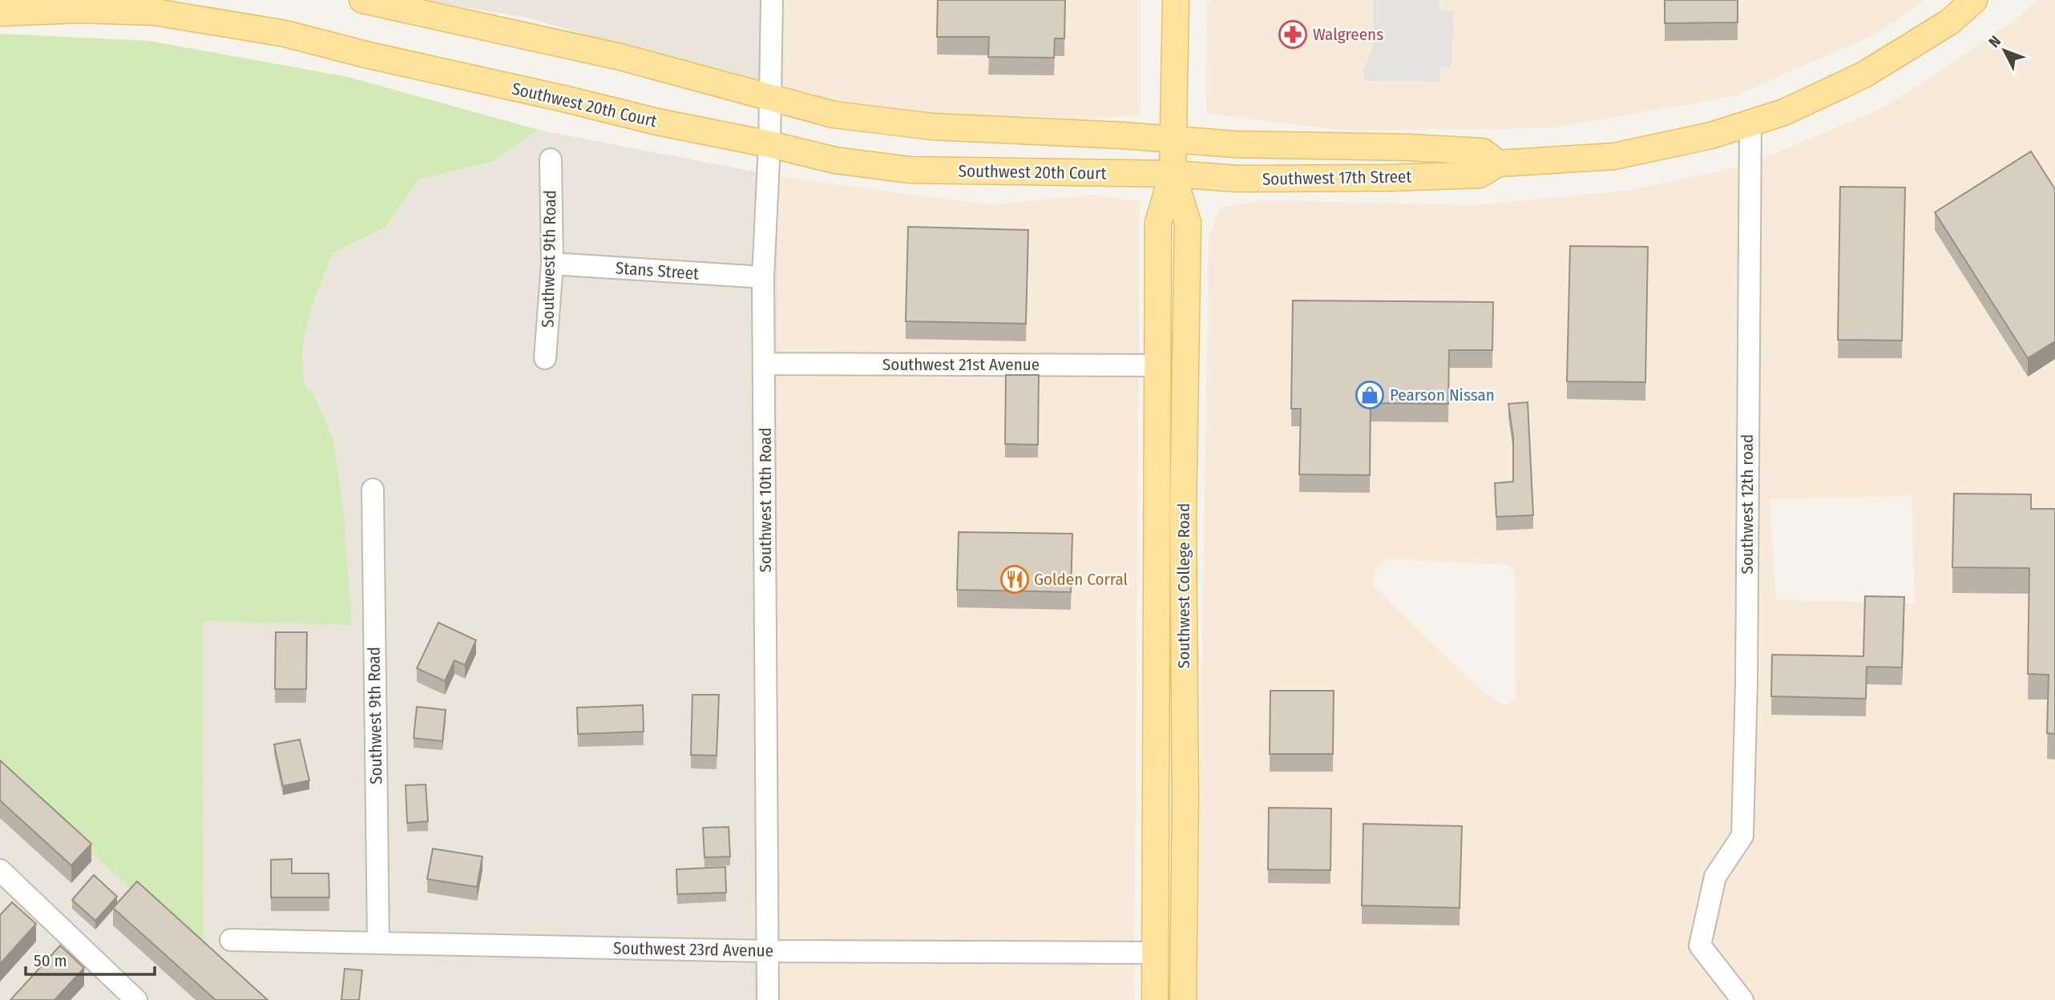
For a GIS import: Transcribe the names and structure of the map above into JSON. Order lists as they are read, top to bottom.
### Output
{
  "streets": {
    "main road": ["Southwest 20th Court", "Southwest 17th Street", "Southwest College Road"],
    "street": [
      "Southwest 9th Road",
      "Stans Street",
      "Southwest 21st Avenue",
      "Southwest 10th Road",
      "Southwest 12th road",
      "Southwest 23rd Avenue"
    ]
  },
  "crossings": [
    ["Southwest 20th Court", "Southwest 17th Street"],
    ["Southwest 20th Court", "Southwest 10th Road"],
    ["Southwest 20th Court", "Southwest College Road"],
    ["Southwest 17th Street", "Southwest 12th road"],
    ["Southwest 17th Street", "Southwest College Road"],
    ["Southwest 9th Road", "Stans Street"],
    ["Southwest 9th Road", "Southwest 23rd Avenue"],
    ["Stans Street", "Southwest 10th Road"],
    ["Southwest 21st Avenue", "Southwest 10th Road"],
    ["Southwest 21st Avenue", "Southwest College Road"],
    ["Southwest 10th Road", "Southwest 23rd Avenue"],
    ["Southwest College Road", "Southwest 23rd Avenue"]
  ],
  "places": {
    "pharmacy": ["Walgreens"],
    "shop": ["Pearson Nissan"],
    "restaurant": ["Golden Corral"]
  },
  "scale_bar": "50 m",
  "north": "top left"
}
